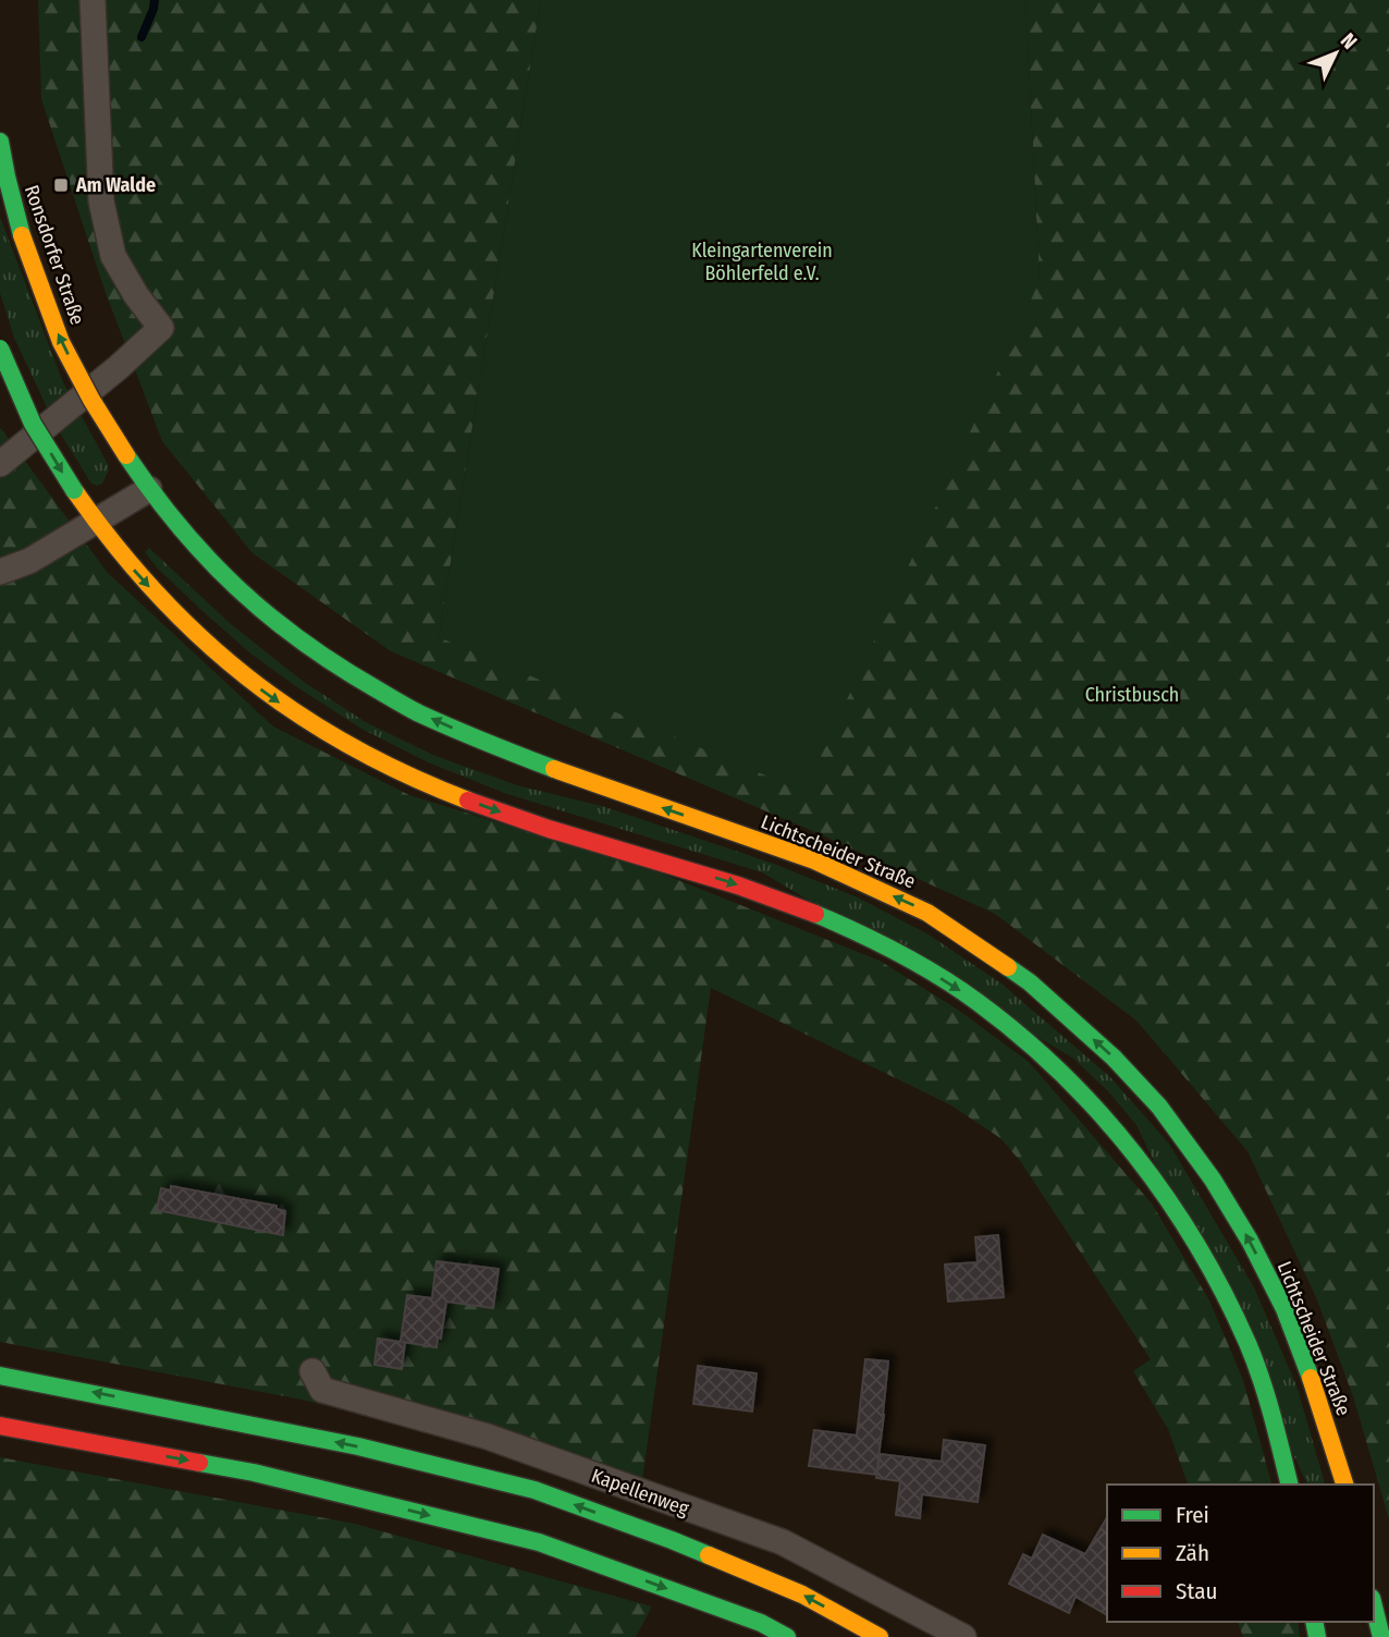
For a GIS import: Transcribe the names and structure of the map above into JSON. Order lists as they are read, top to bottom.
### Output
{
  "streets": {
    "main road": ["Ronsdorfer Straße", "Lichtscheider Straße"],
    "street": ["Kapellenweg"]
  },
  "crossings": [
    ["Ronsdorfer Straße", "Lichtscheider Straße"]
  ],
  "parks": ["Kleingartenverein Böhlerfeld e.V.", "Christbusch"],
  "places": {
    "transit": ["Am Walde"]
  },
  "legend": ["Frei", "Zäh", "Stau"],
  "north": "top right"
}
